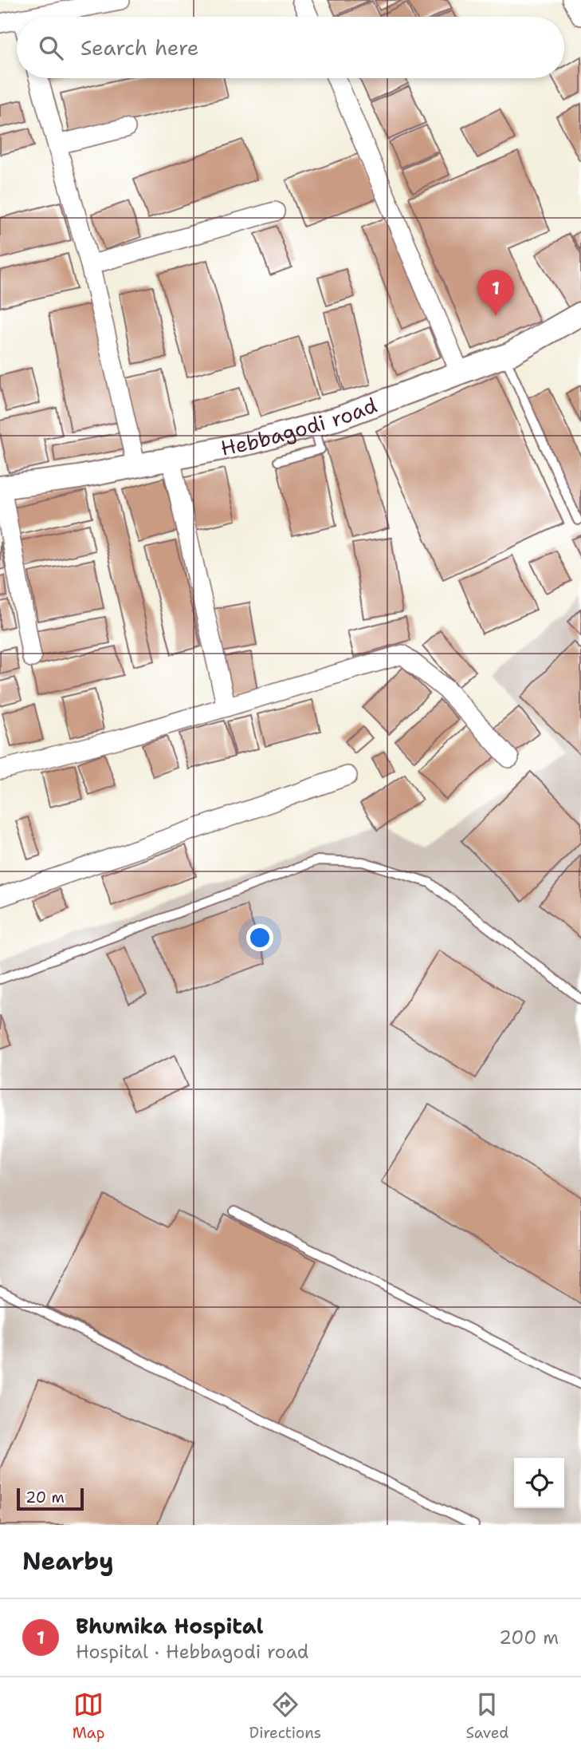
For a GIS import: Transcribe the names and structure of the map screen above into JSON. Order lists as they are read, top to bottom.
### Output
{
  "streets": {
    "street": ["Hebbagodi road"]
  },
  "scale_bar": "20 m",
  "page": {
    "search": "Search here",
    "pins": "1",
    "scale": "20 m",
    "heading": "Nearby",
    "list": [
      {
        "mark": "1",
        "name": "Bhumika Hospital",
        "note": "Hospital · Hebbagodi road",
        "value": "200 m"
      }
    ],
    "nav": ["Map", "Directions", "Saved"]
  }
}
